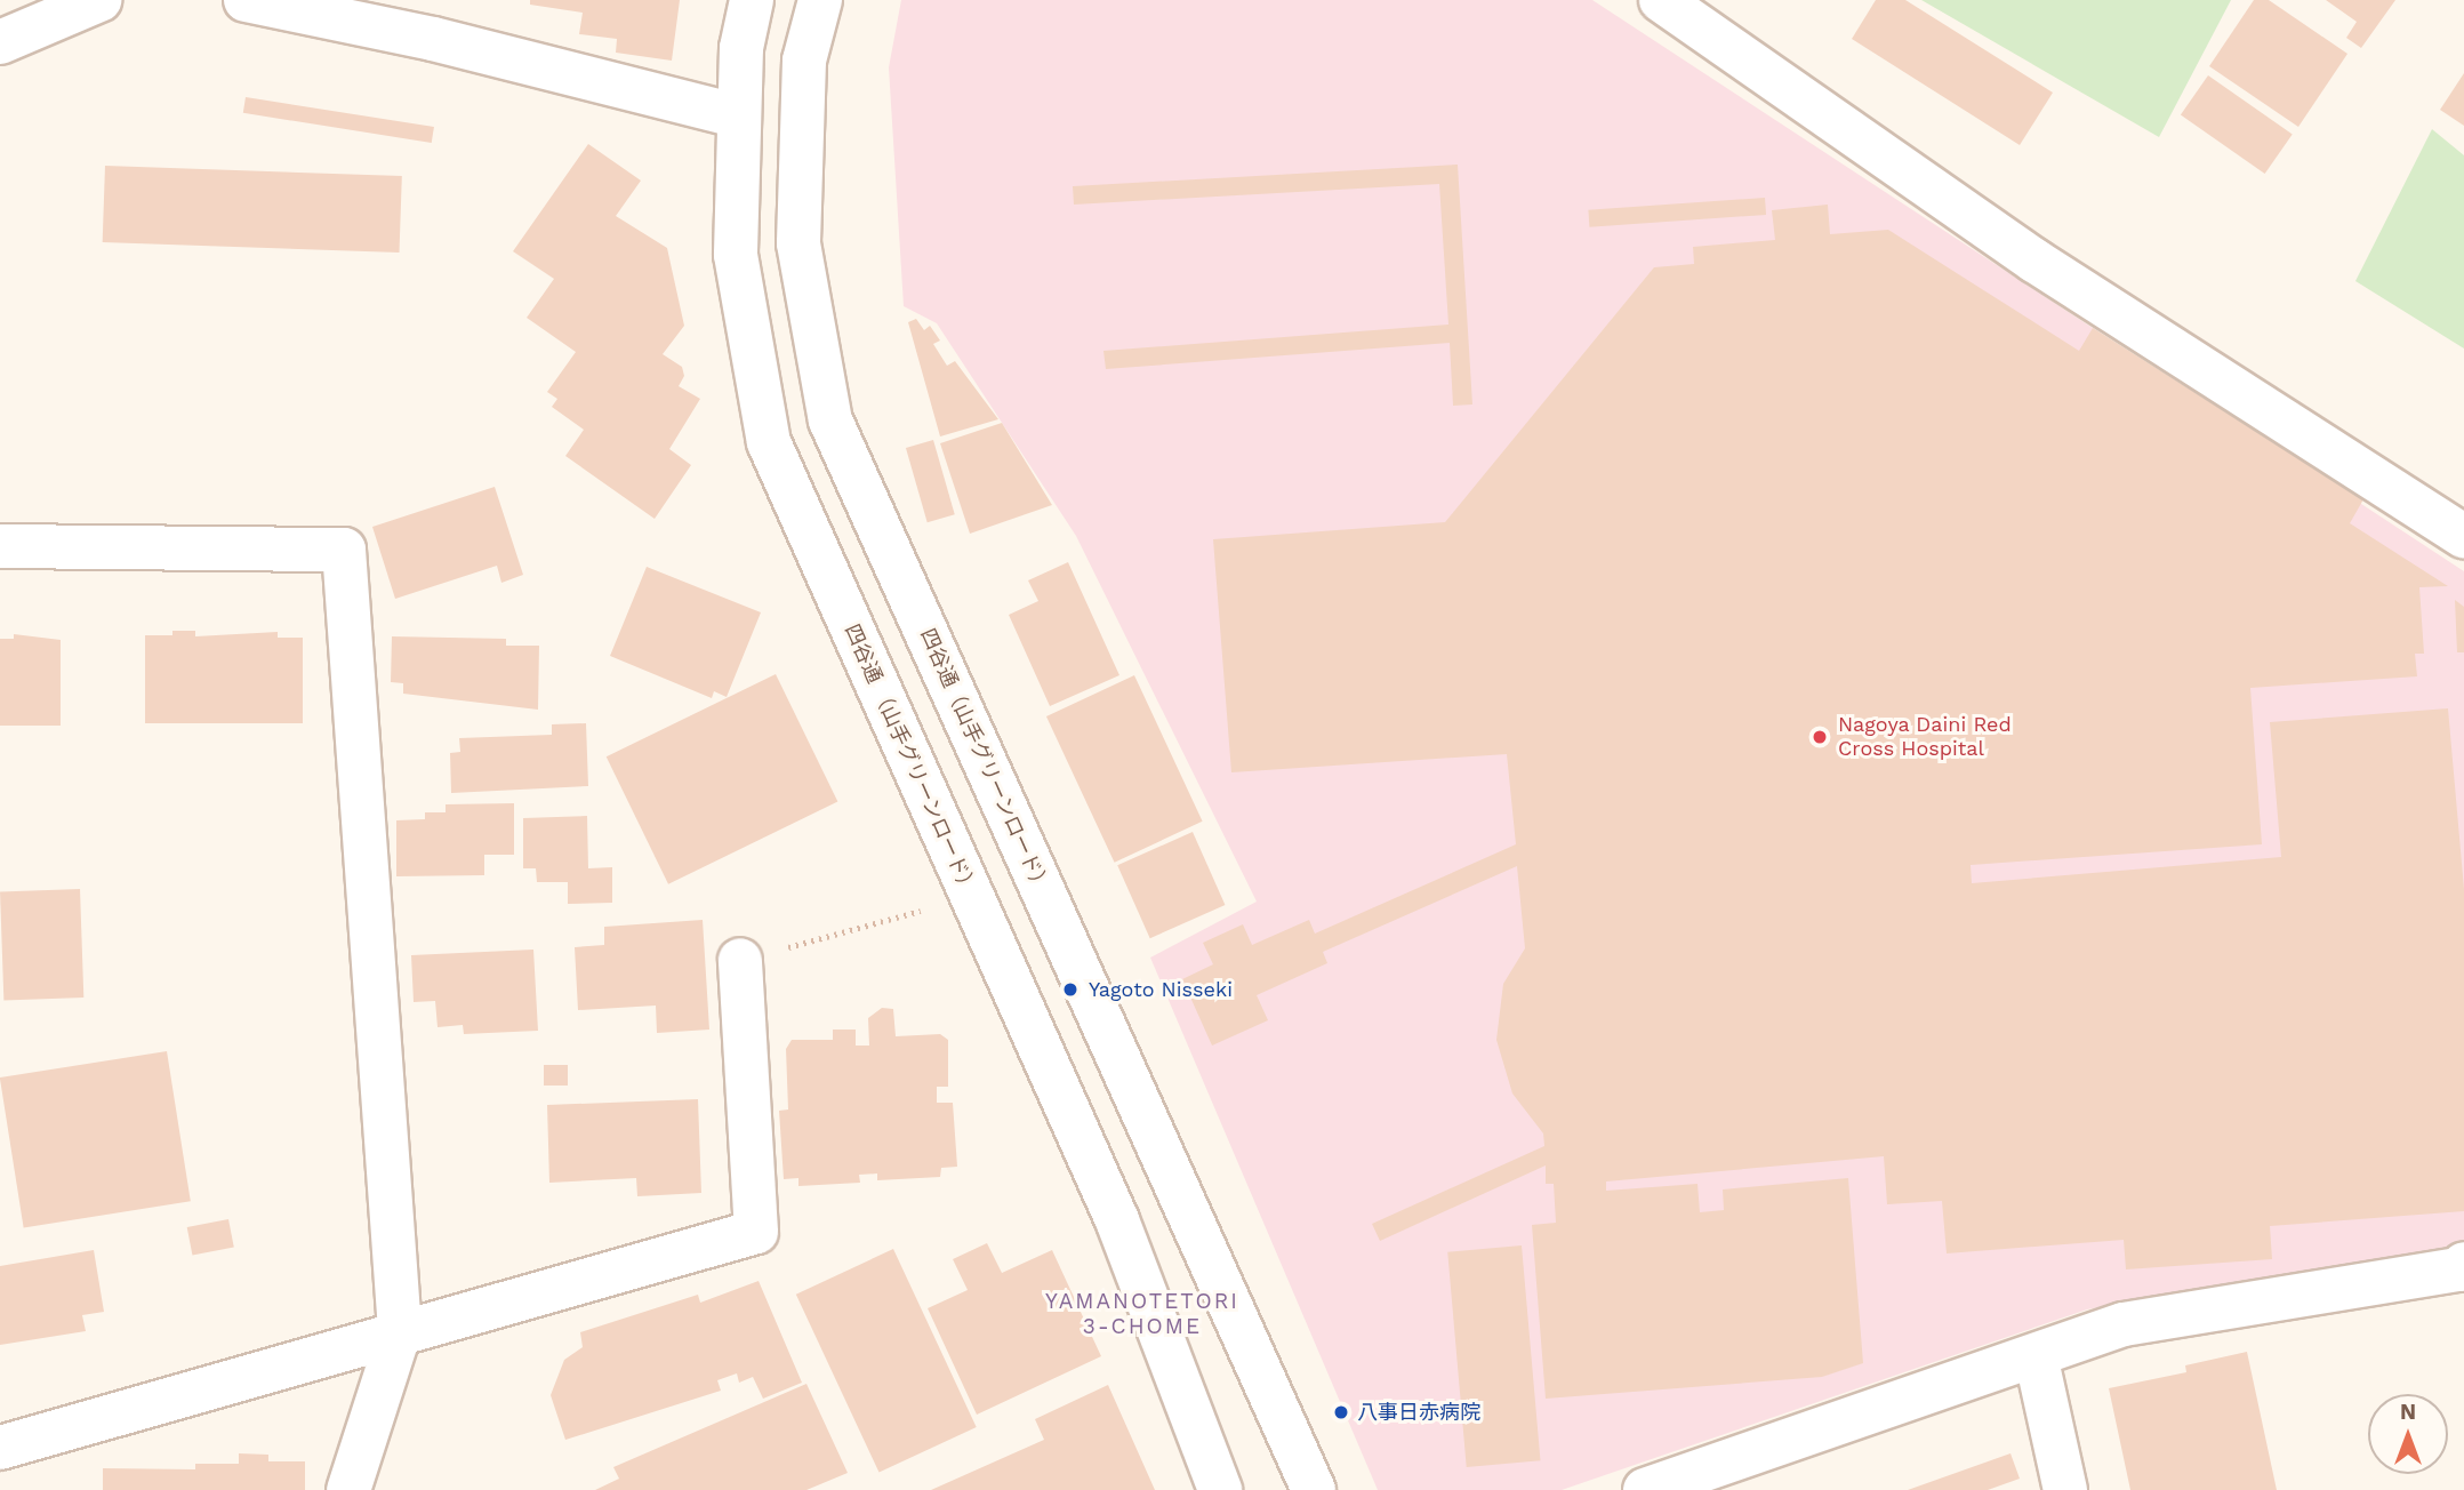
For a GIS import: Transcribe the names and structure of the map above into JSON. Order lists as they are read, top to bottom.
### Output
{
  "streets": {
    "street": ["四谷通 （山手グリーンロード）", "四谷通（山手グリーンロード）"]
  },
  "districts": ["YAMANOTETORI 3-CHOME"],
  "places": ["Nagoya Daini Red Cross Hospital", "Yagoto Nisseki", "八事日赤病院"],
  "north": "top"
}
